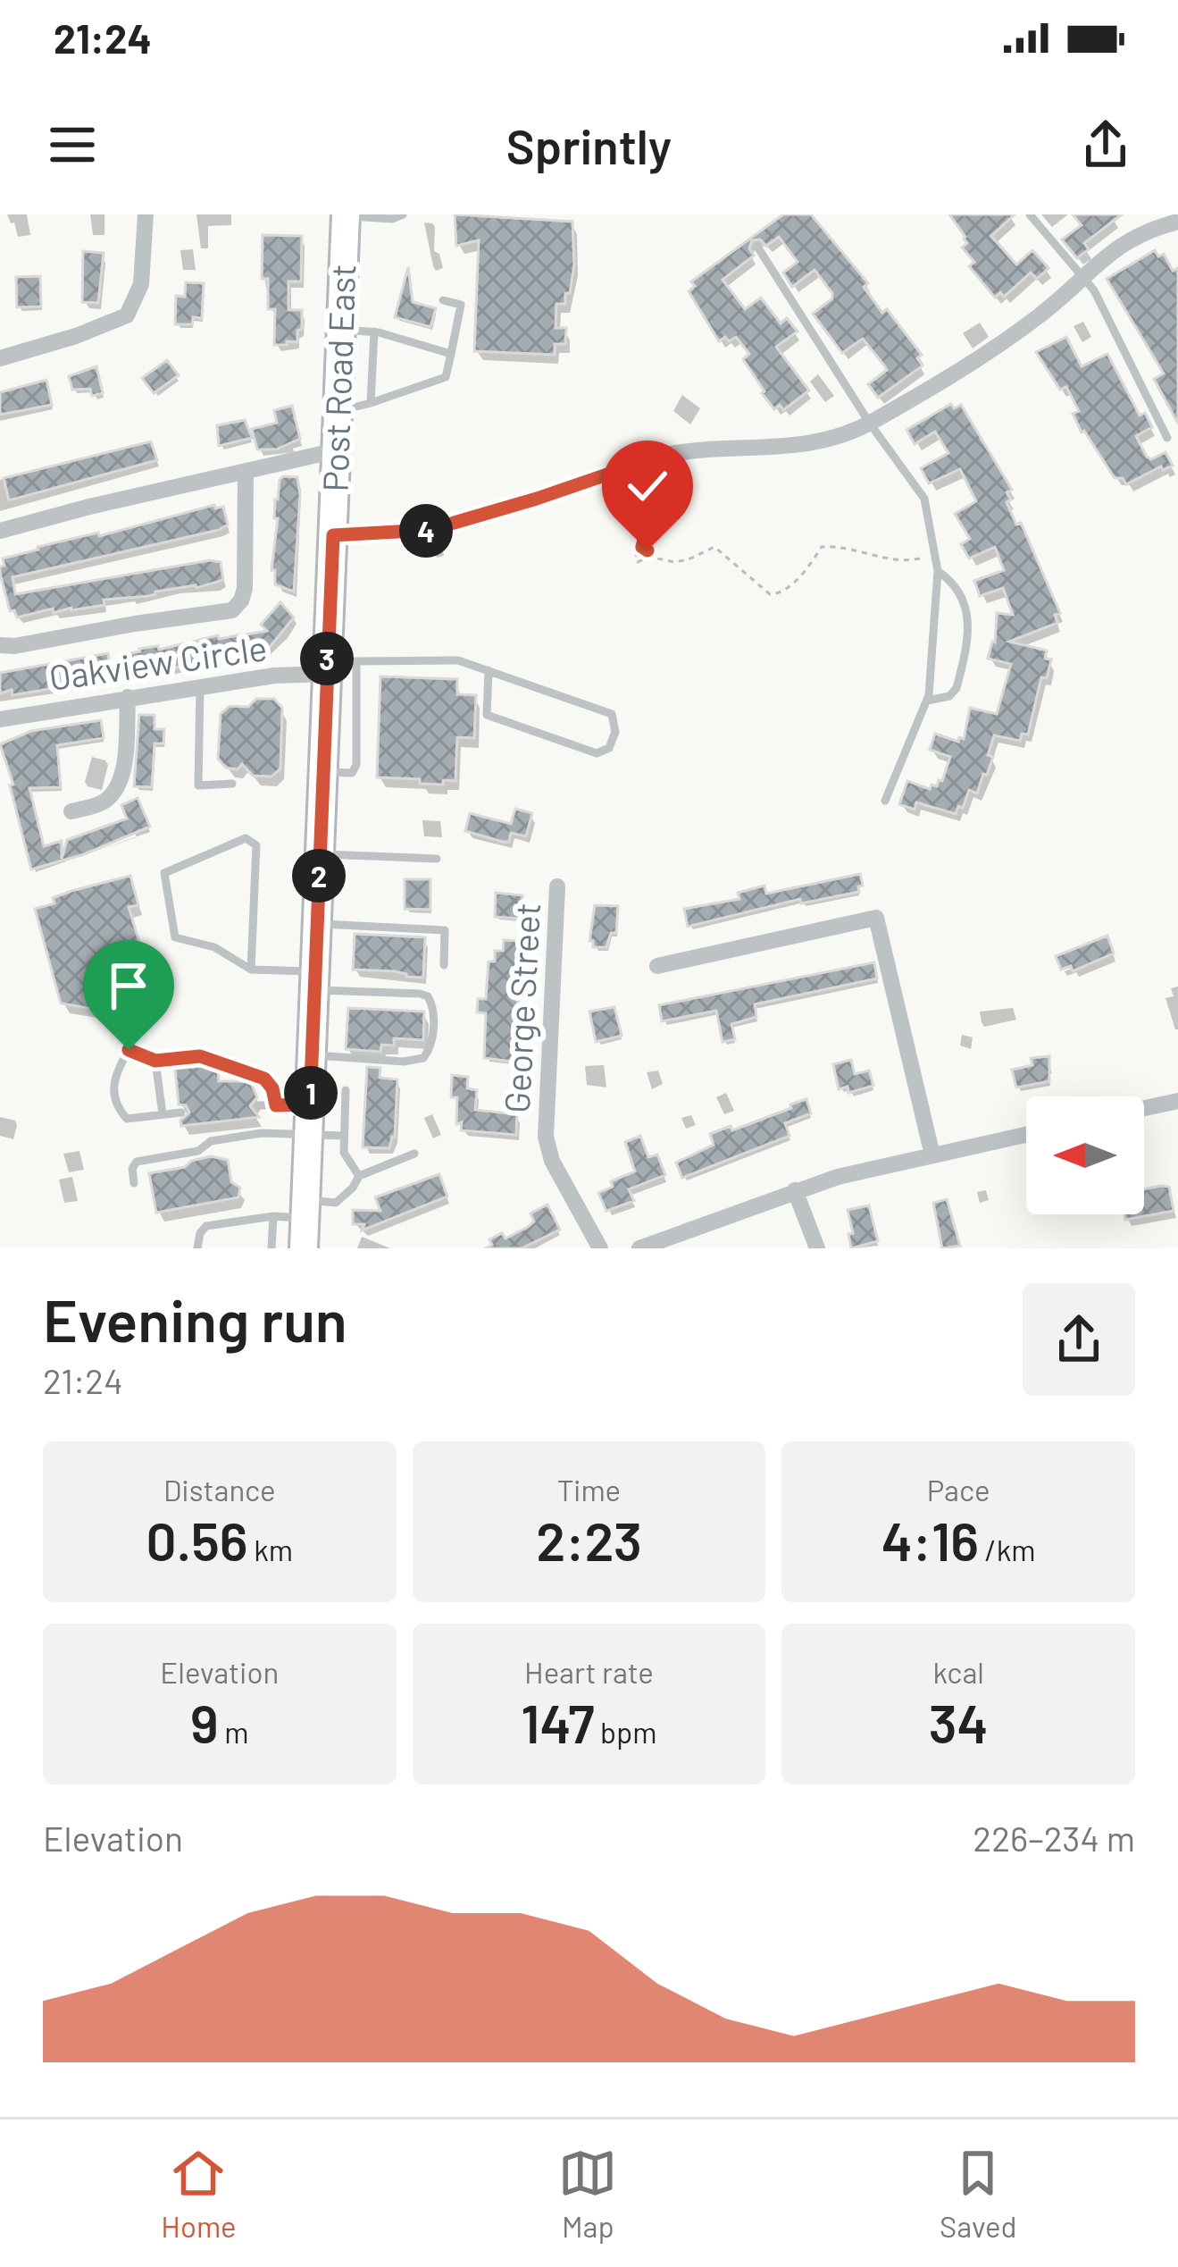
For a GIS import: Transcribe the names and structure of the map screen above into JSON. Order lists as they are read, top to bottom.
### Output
{
  "streets": {
    "main road": ["Post Road East"],
    "street": ["Oakview Circle", "George Street"]
  },
  "crossings": [
    ["Post Road East", "Oakview Circle"]
  ],
  "north": "left",
  "page": {
    "status": "21:24",
    "header": "Sprintly",
    "pins": [
      "4",
      "3",
      "2",
      "1"
    ],
    "heading": ["Evening run", "21:24"],
    "stats": [
      ["Distance", "0.56 km"],
      ["Time", "2:23"],
      ["Pace", "4:16 /km"],
      ["Elevation", "9 m"],
      ["Heart rate", "147 bpm"],
      ["kcal", "34"]
    ],
    "chart": ["Elevation", "226–234 m"],
    "tabs": ["Home", "Map", "Saved"]
  }
}
